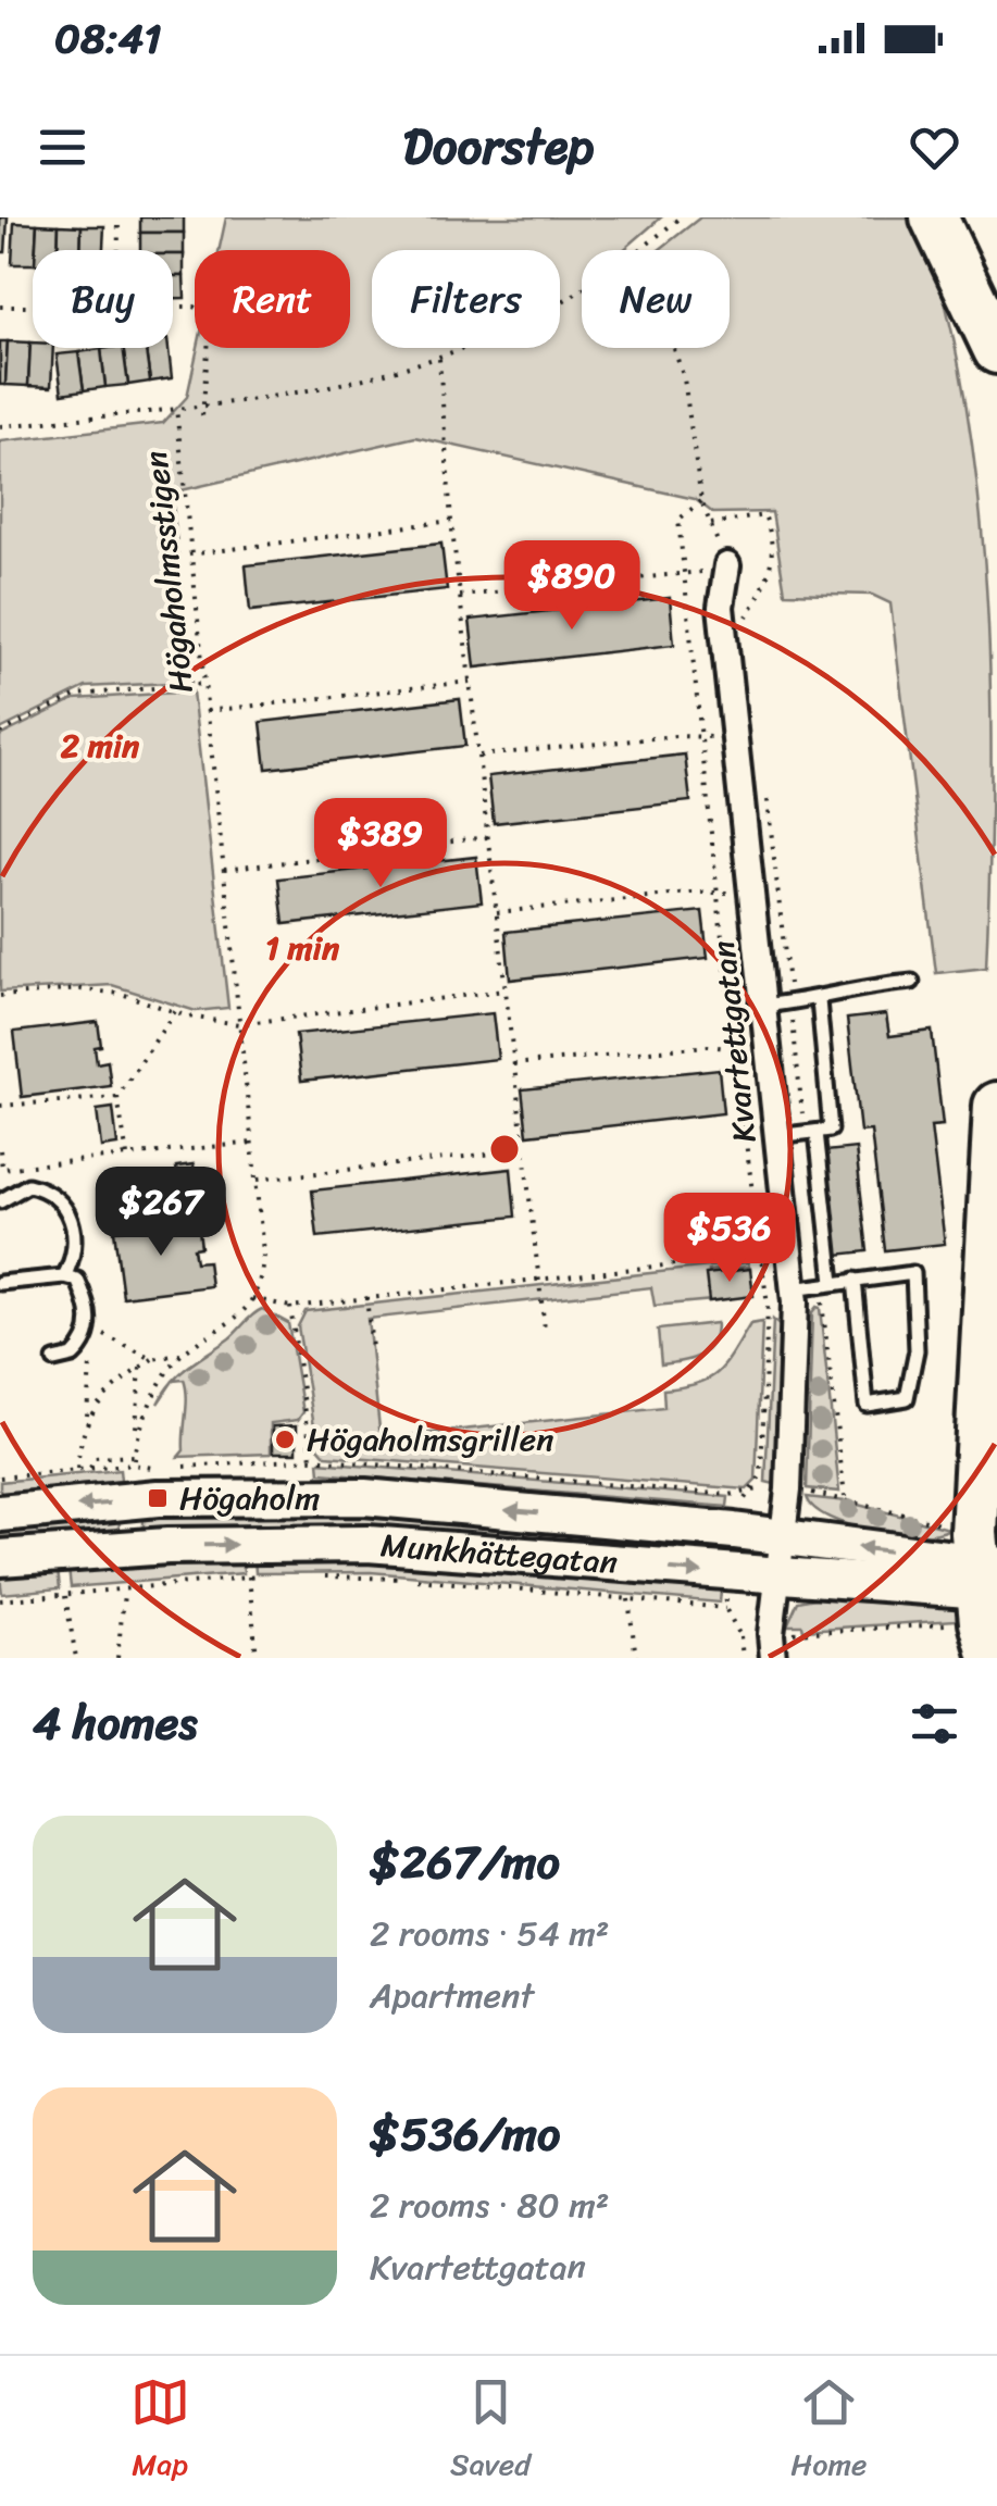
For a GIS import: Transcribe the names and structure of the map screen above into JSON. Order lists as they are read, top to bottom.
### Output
{
  "streets": {
    "street": ["Kvartettgatan", "Munkhättegatan"],
    "path": ["Högaholmsstigen"]
  },
  "crossings": [
    ["Kvartettgatan", "Munkhättegatan"]
  ],
  "places": {
    "other": ["Högaholmsgrillen"],
    "transit": ["Högaholm"]
  },
  "page": {
    "status": "08:41",
    "header": "Doorstep",
    "chip": [
      "Buy",
      "Rent",
      "Filters",
      "New"
    ],
    "price": [
      "$890",
      "$389",
      "$267",
      "$536"
    ],
    "heading": "4 homes",
    "list": [
      {
        "name": "$267/mo",
        "note": "2 rooms · 54 m² · Apartment"
      },
      {
        "name": "$536/mo",
        "note": "2 rooms · 80 m² · Kvartettgatan"
      }
    ],
    "tabs": ["Map", "Saved", "Home"]
  },
  "rings": ["2 min", "1 min"]
}
